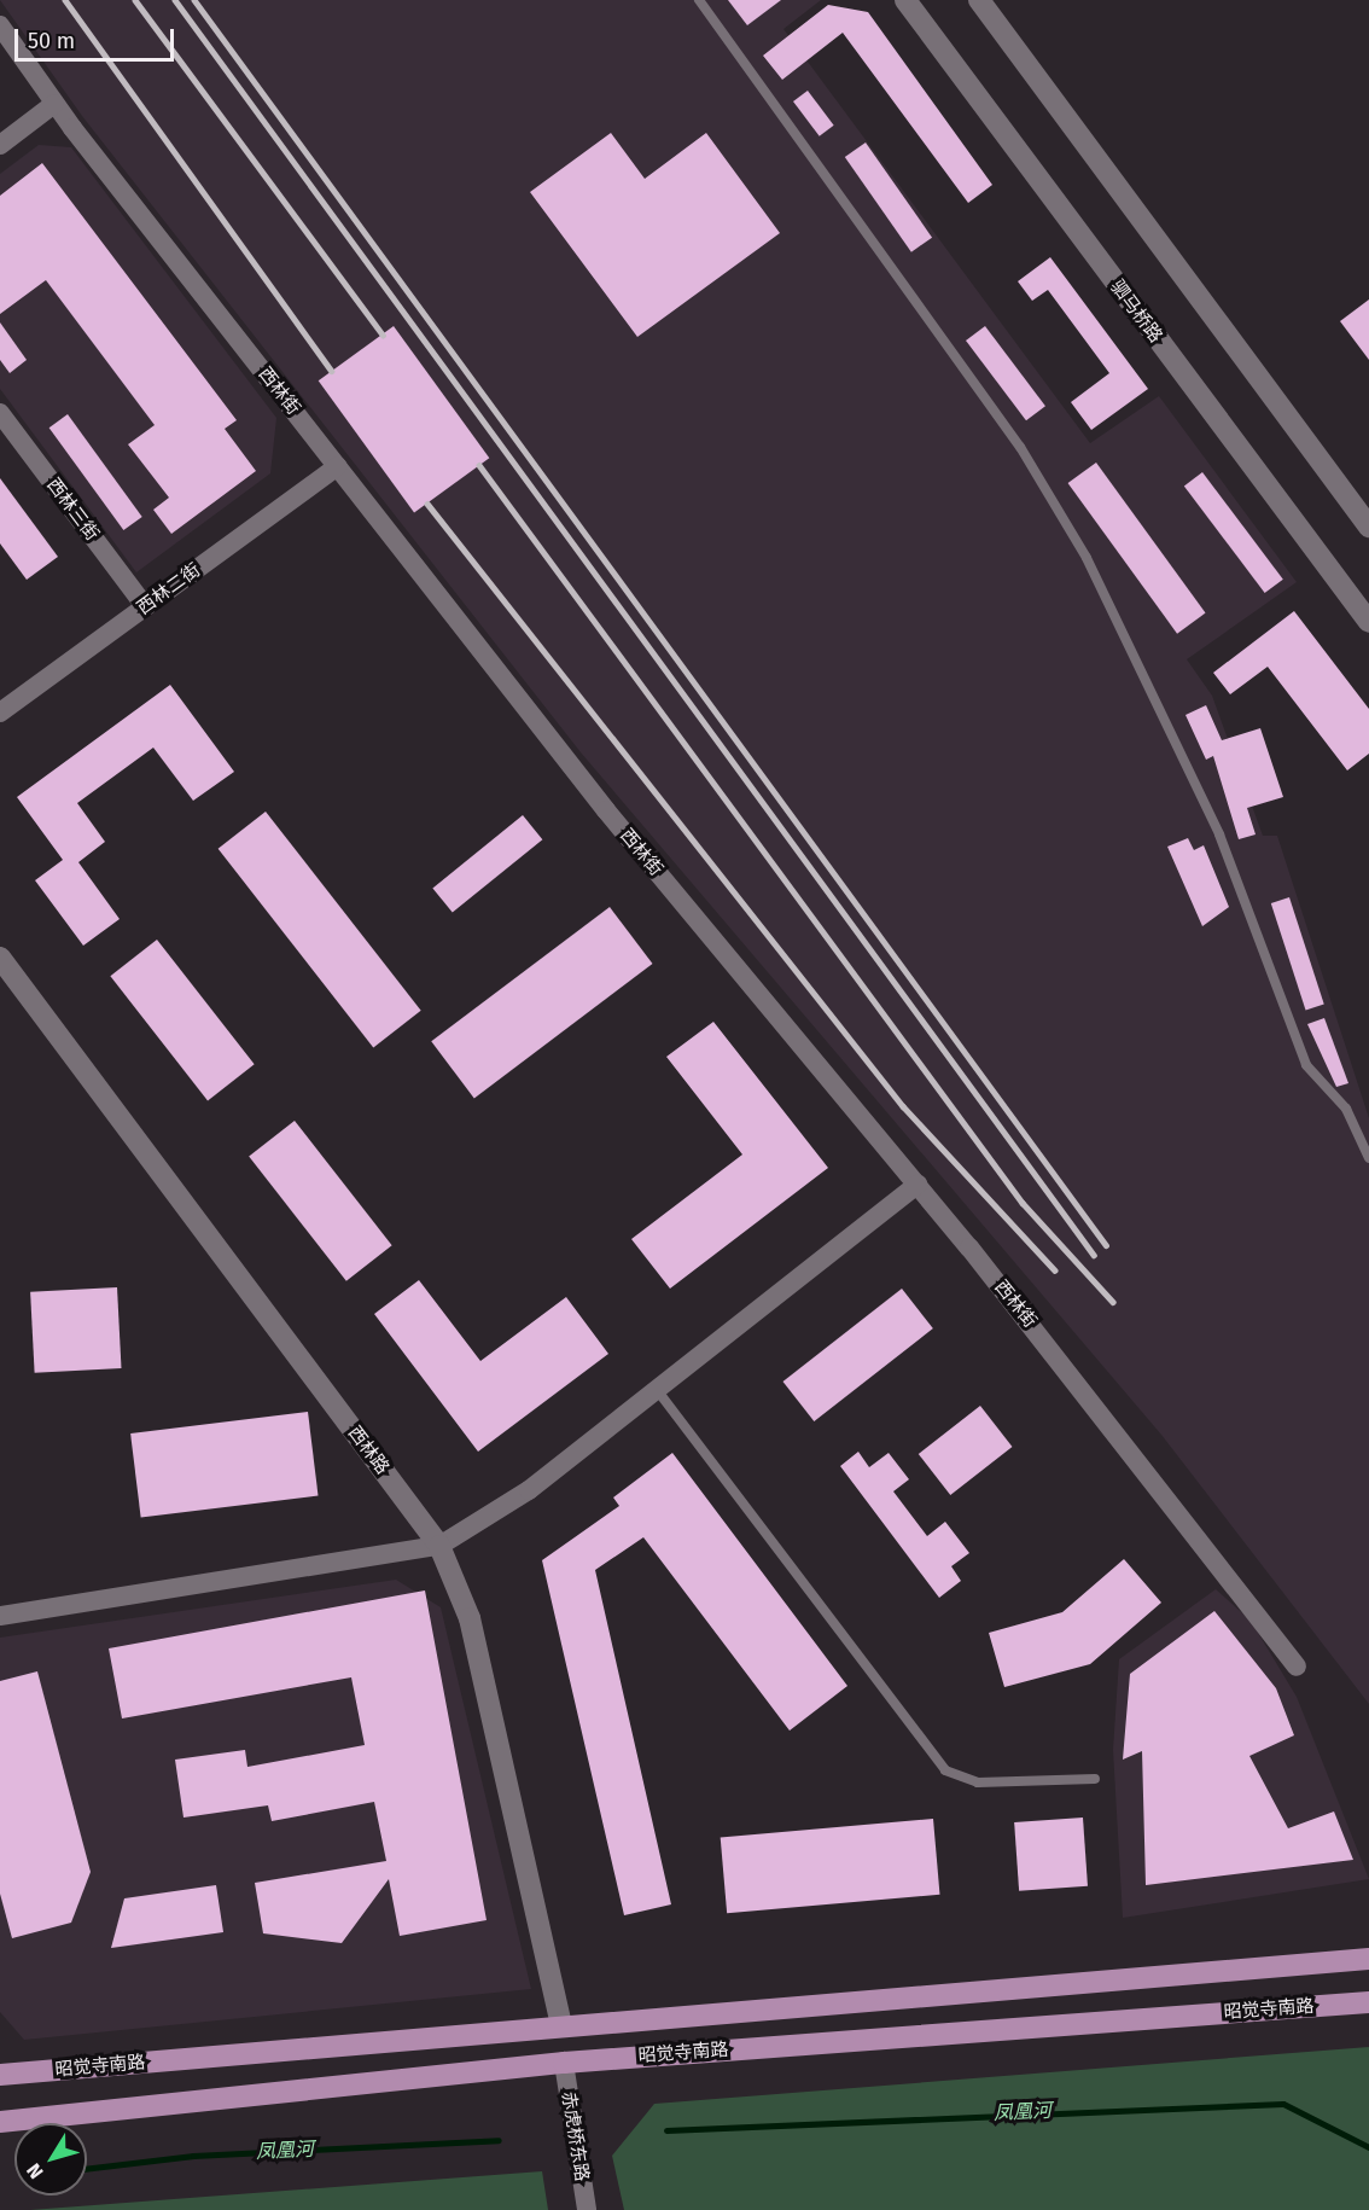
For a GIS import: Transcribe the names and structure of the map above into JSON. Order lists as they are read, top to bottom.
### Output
{
  "streets": {
    "main road": ["驷马桥路", "西林路", "昭觉寺南路"],
    "street": [
      "西林街",
      "西林三街",
      "西林二街",
      "赤虎桥东路"
    ]
  },
  "crossings": [
    ["西林街", "西林二街"],
    ["西林三街", "西林二街"],
    ["西林路", "昭觉寺南路"],
    ["昭觉寺南路", "赤虎桥东路"]
  ],
  "water": ["凤凰河"],
  "scale_bar": "50 m",
  "north": "bottom left"
}
